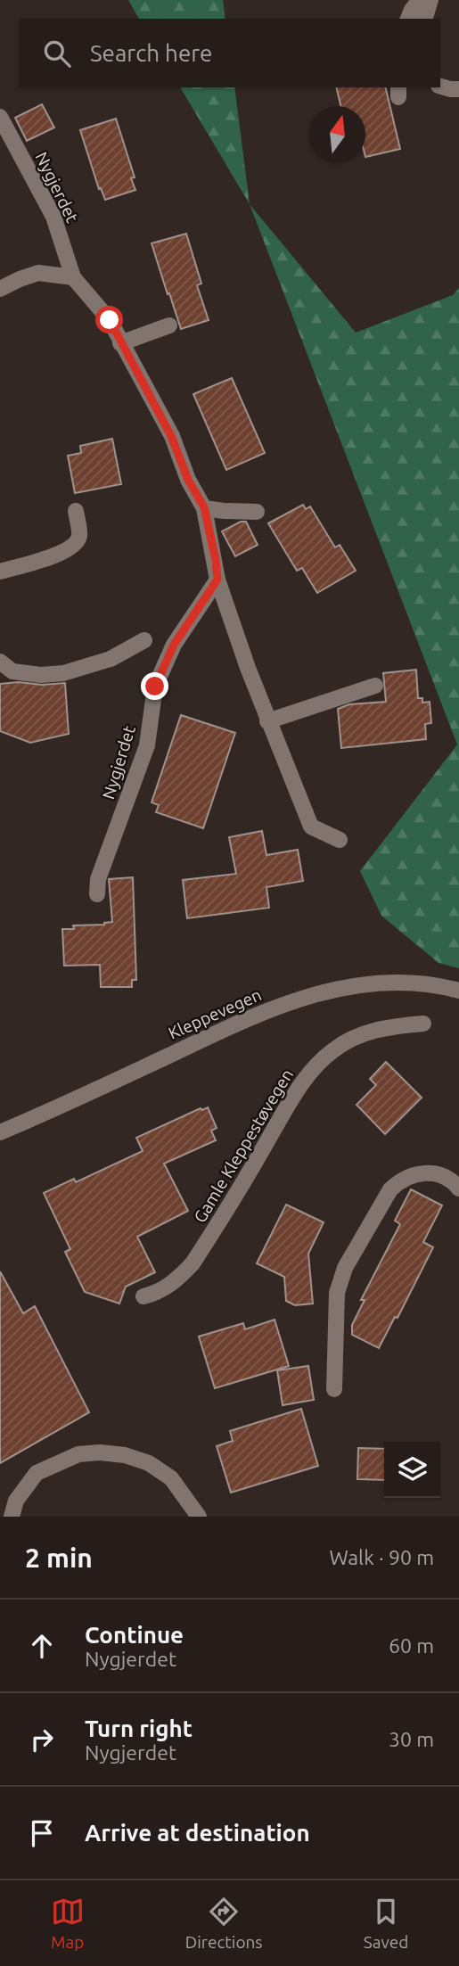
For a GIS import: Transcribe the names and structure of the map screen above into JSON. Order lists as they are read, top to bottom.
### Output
{
  "streets": {
    "street": ["Nygjerdet", "Kleppevegen", "Gamle Kleppestøvegen"]
  },
  "north": "top",
  "page": {
    "search": "Search here",
    "heading": ["2 min", "Walk · 90 m"],
    "list": [
      ["Continue", "Nygjerdet", "60 m"],
      ["Turn right", "Nygjerdet", "30 m"],
      "Arrive at destination"
    ],
    "nav": ["Map", "Directions", "Saved"]
  }
}
